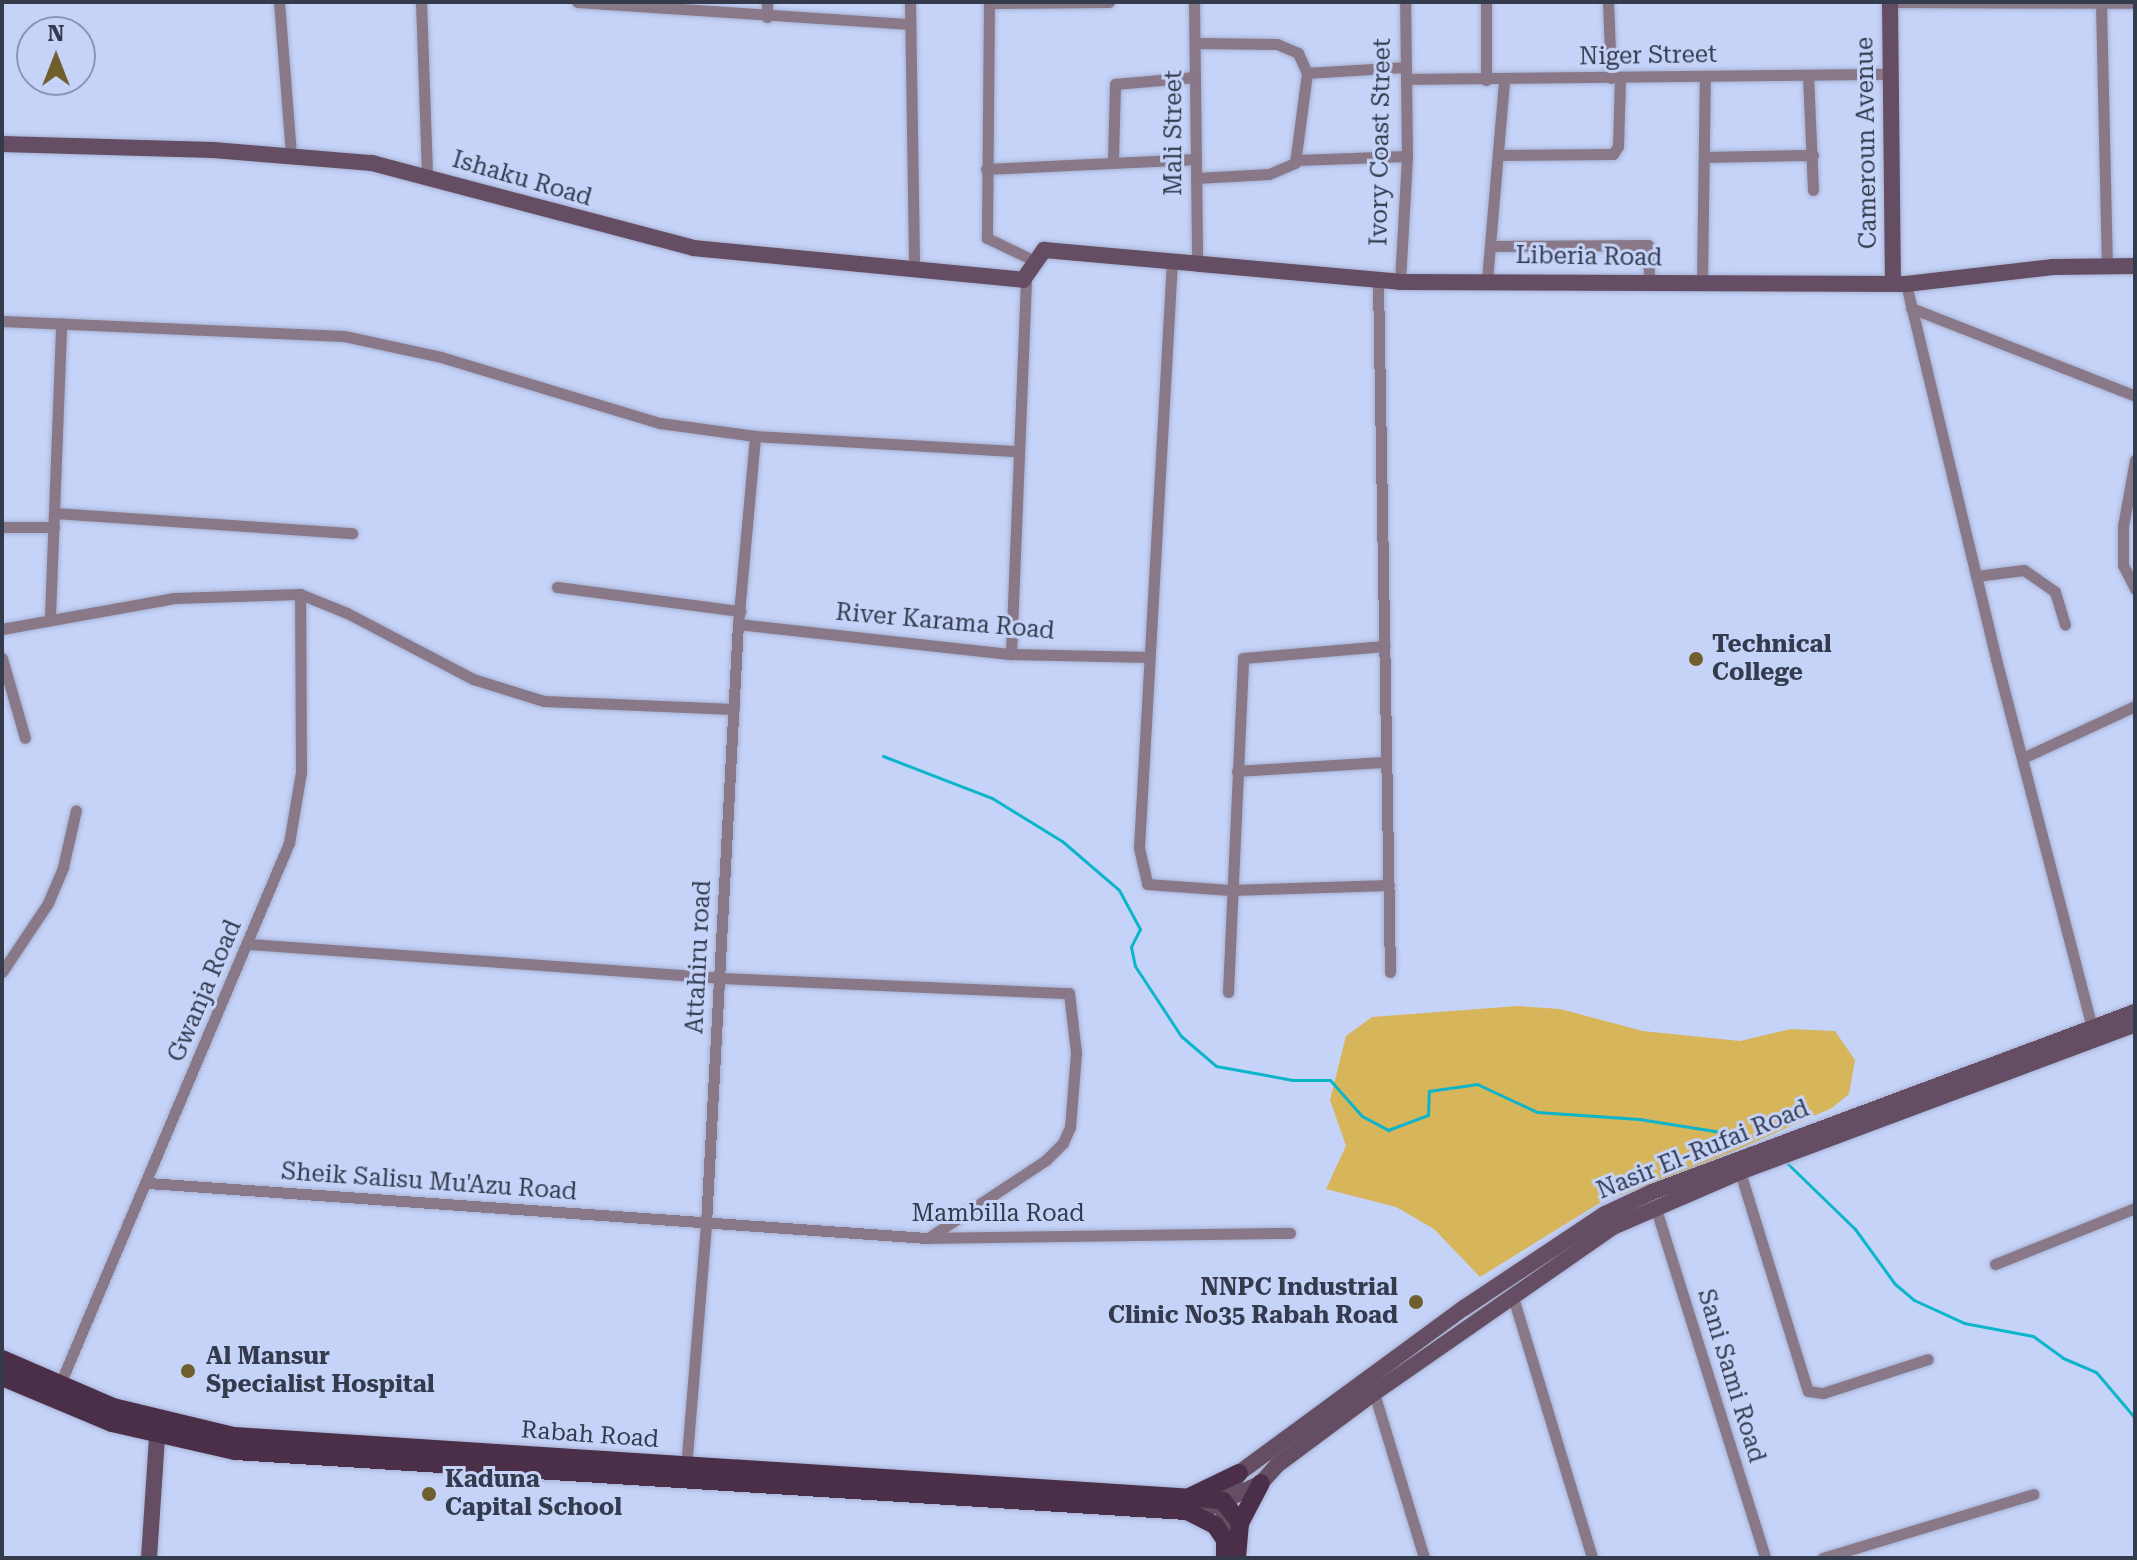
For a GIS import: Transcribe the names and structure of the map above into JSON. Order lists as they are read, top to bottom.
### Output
{
  "streets": {
    "main road": ["Rabah Road"],
    "street": [
      "Niger Street",
      "Mali Street",
      "Ivory Coast Street",
      "Cameroun Avenue",
      "Ishaku Road",
      "Liberia Road",
      "River Karama Road",
      "Attahiru road",
      "Gwanja Road",
      "Nasir El-Rufai Road",
      "Sheik Salisu Mu'Azu Road",
      "Mambilla Road",
      "Sani Sami Road"
    ]
  },
  "crossings": [
    ["Niger Street", "Ivory Coast Street"],
    ["Niger Street", "Cameroun Avenue"],
    ["Mali Street", "Liberia Road"],
    ["Ivory Coast Street", "Liberia Road"],
    ["Cameroun Avenue", "Liberia Road"],
    ["River Karama Road", "Attahiru road"],
    ["Attahiru road", "Sheik Salisu Mu'Azu Road"],
    ["Attahiru road", "Mambilla Road"],
    ["Attahiru road", "Rabah Road"],
    ["Gwanja Road", "Sheik Salisu Mu'Azu Road"],
    ["Gwanja Road", "Rabah Road"],
    ["Nasir El-Rufai Road", "Sani Sami Road"],
    ["Nasir El-Rufai Road", "Rabah Road"],
    ["Sheik Salisu Mu'Azu Road", "Mambilla Road"]
  ],
  "places": [
    "Technical College",
    "NNPC Industrial Clinic No35 Rabah Road",
    "Al Mansur Specialist Hospital",
    "Kaduna Capital School"
  ],
  "north": "top"
}
